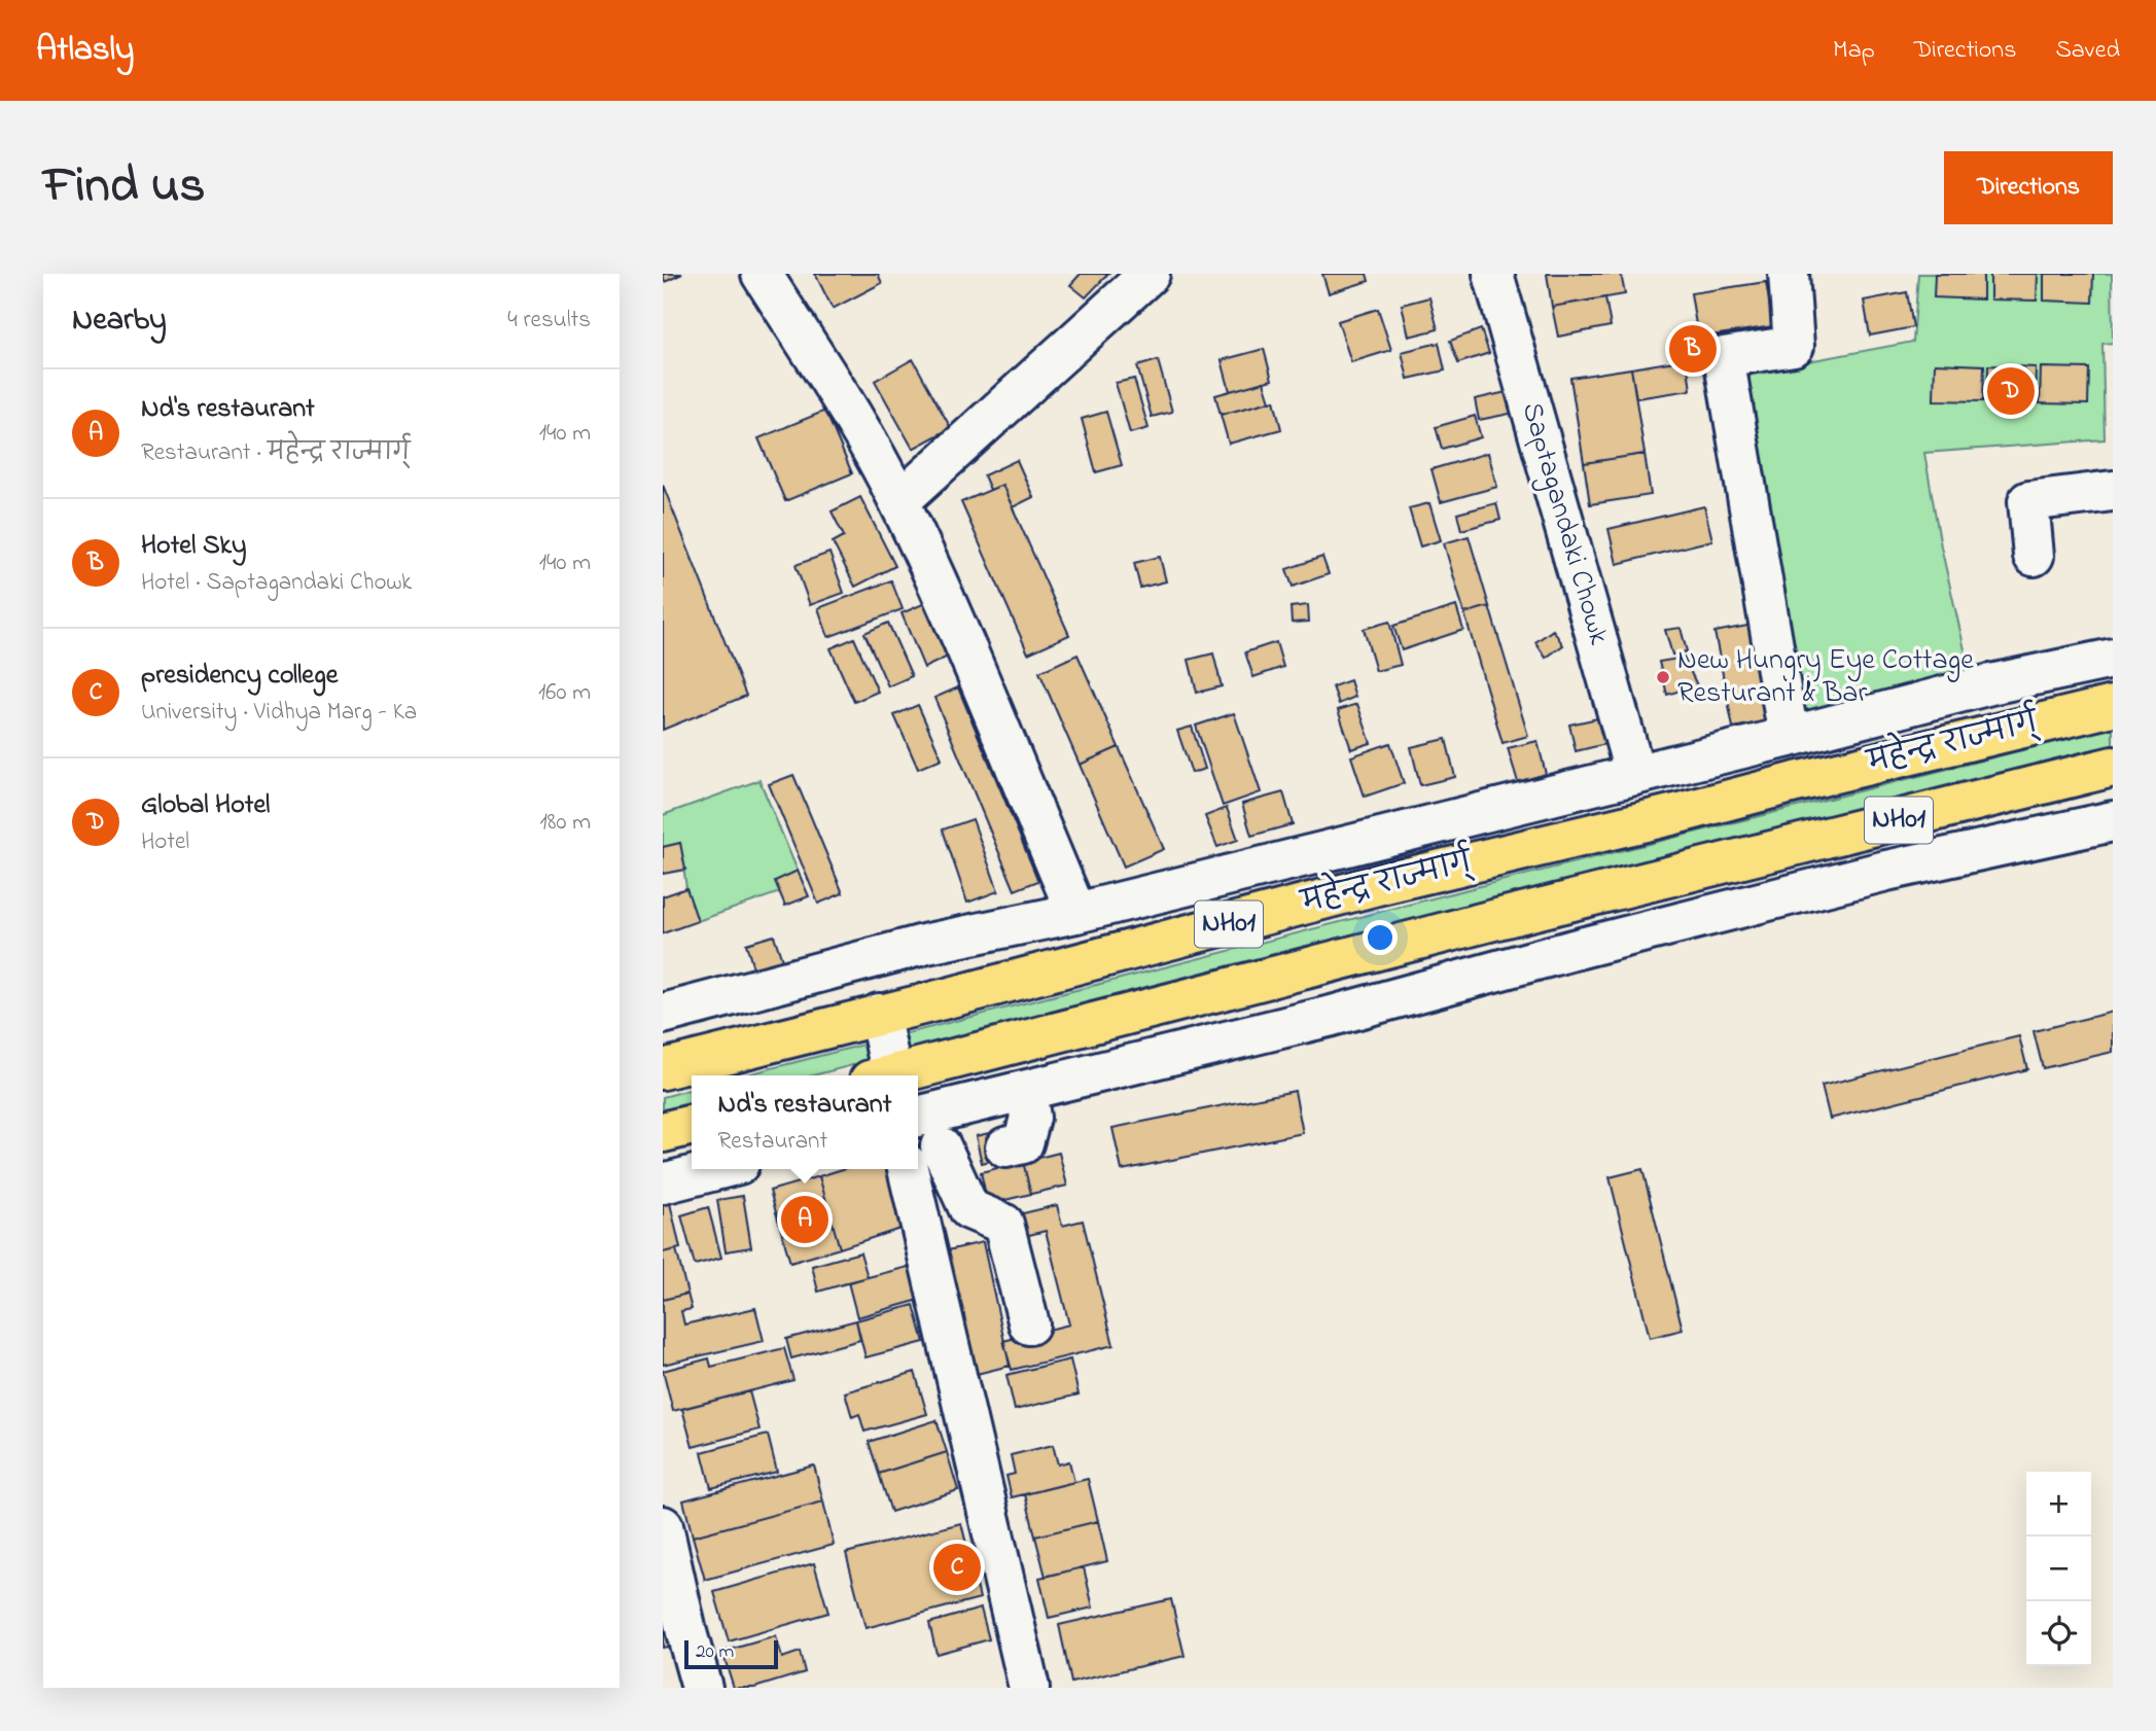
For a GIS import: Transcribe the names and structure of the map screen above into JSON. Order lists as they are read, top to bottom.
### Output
{
  "streets": {
    "highway": ["महेन्द्र राज्मार्ग्", "NH01"],
    "street": ["Saptagandaki Chowk"]
  },
  "places": ["New Hungry Eye Cottage Resturant & Bar"],
  "scale_bar": "20 m",
  "page": {
    "header": "Atlasly",
    "nav": ["Map", "Directions", "Saved"],
    "title": "Find us",
    "buttons": "Directions",
    "heading": ["Nearby", "4 results"],
    "pins": [
      "B",
      "D",
      "A",
      "C"
    ],
    "list": [
      {
        "mark": "A",
        "name": "Nd's restaurant",
        "note": "Restaurant · महेन्द्र राज्मार्ग्",
        "value": "140 m"
      },
      {
        "mark": "B",
        "name": "Hotel Sky",
        "note": "Hotel · Saptagandaki Chowk",
        "value": "140 m"
      },
      {
        "mark": "C",
        "name": "presidency college",
        "note": "University · Vidhya Marg - Ka",
        "value": "160 m"
      },
      {
        "mark": "D",
        "name": "Global Hotel",
        "note": "Hotel",
        "value": "180 m"
      }
    ],
    "popup": ["Nd's restaurant", "Restaurant"],
    "map_buttons": ["+", "−"],
    "scale": "20 m"
  }
}
